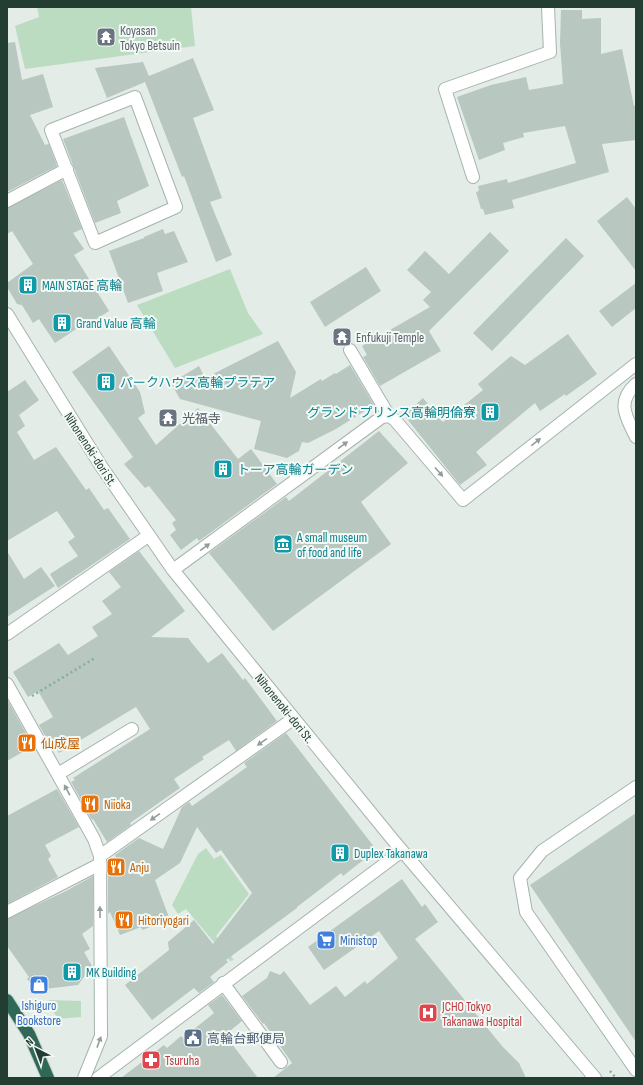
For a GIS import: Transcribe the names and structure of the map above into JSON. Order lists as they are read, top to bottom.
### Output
{
  "streets": {
    "street": ["Nihonenoki-dori St."]
  },
  "places": {
    "temple": ["Koyasan Tokyo Betsuin", "Enfukuji Temple", "光福寺"],
    "building": [
      "MAIN STAGE 高輪",
      "Grand Value 高輪",
      "パークハウス高輪プラテア",
      "グランドプリンス高輪明倫寮",
      "トーア高輪ガーデン",
      "Duplex Takanawa",
      "MK Building"
    ],
    "museum": ["A small museum of food and life"],
    "restaurant": [
      "仙成屋",
      "Niioka",
      "Anju",
      "Hitoriyogari"
    ],
    "supermarket": ["Ministop"],
    "shop": ["Ishiguro Bookstore"],
    "hospital": ["JCHO Tokyo Takanawa Hospital"],
    "public building": ["高輪台郵便局"],
    "pharmacy": ["Tsuruha"]
  },
  "north": "top left"
}
